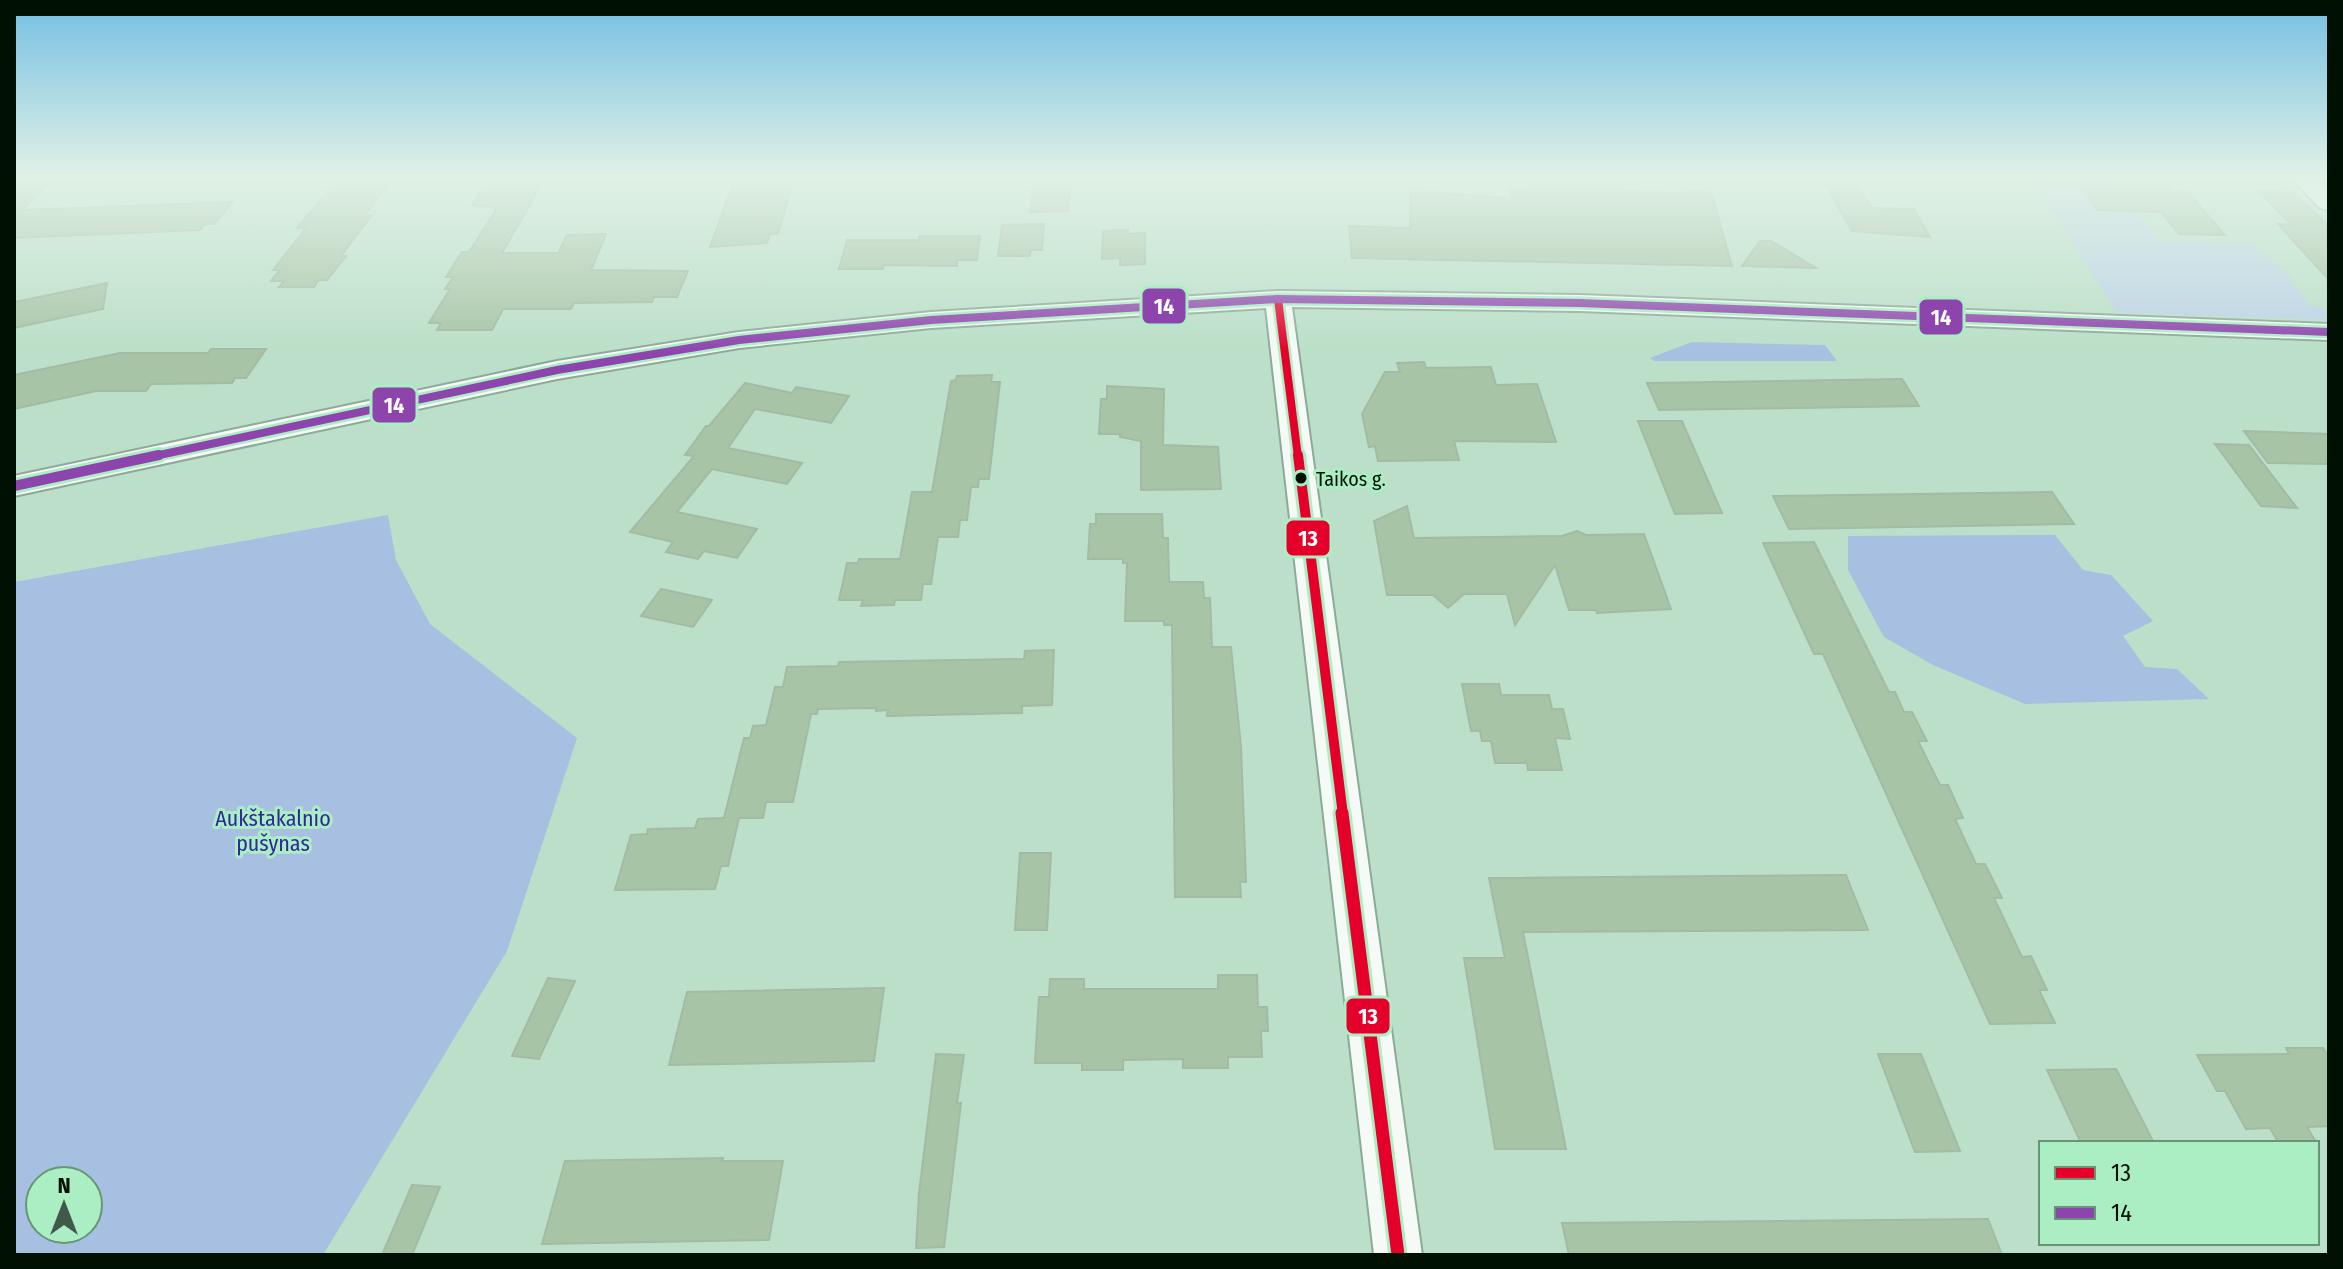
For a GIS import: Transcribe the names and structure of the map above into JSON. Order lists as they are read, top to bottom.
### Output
{
  "parks": ["Aukštakalnio pušynas"],
  "places": ["Taikos g."],
  "lines": ["transit line 13", "transit line 14"],
  "legend": ["13", "14"],
  "north": "top"
}
